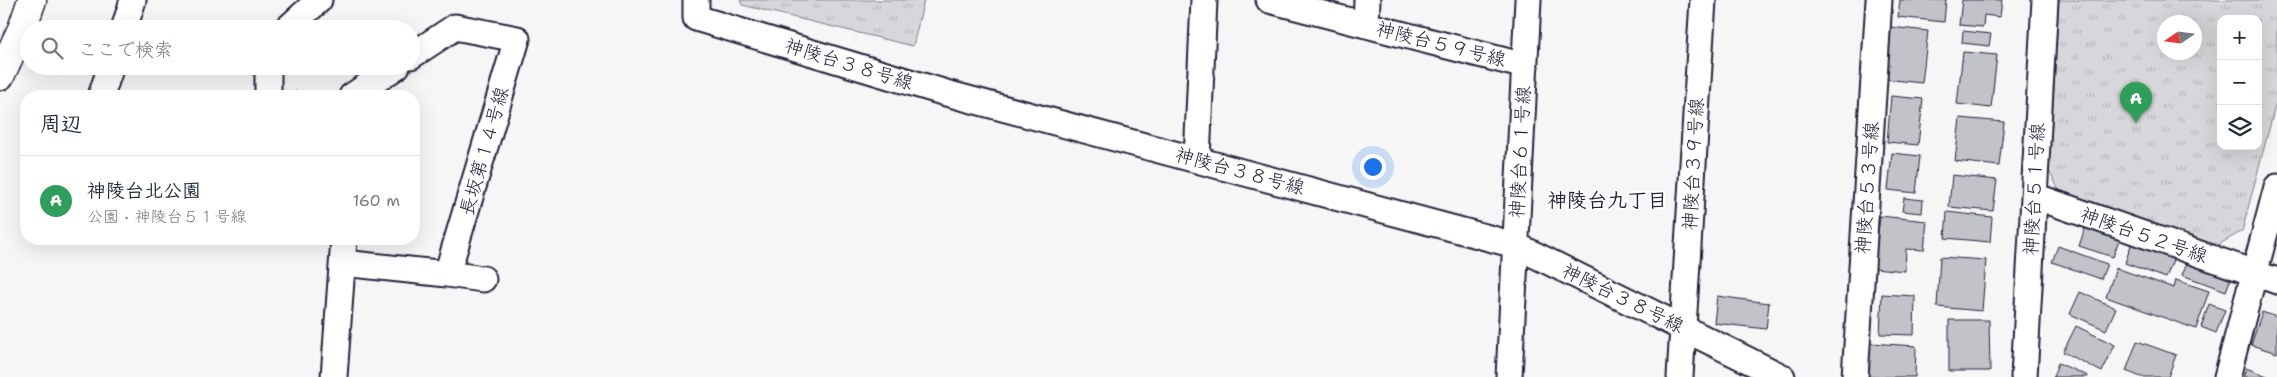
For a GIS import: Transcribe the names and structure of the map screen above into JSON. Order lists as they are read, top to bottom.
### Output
{
  "streets": {
    "street": [
      "神陵台５９号線",
      "神陵台３８号線",
      "長坂第１４号線",
      "神陵台６１号線",
      "神陵台３９号線",
      "神陵台５３号線",
      "神陵台５１号線",
      "神陵台５２号線"
    ]
  },
  "crossings": [
    ["神陵台５９号線", "神陵台６１号線"],
    ["神陵台３８号線", "神陵台６１号線"],
    ["神陵台３８号線", "神陵台３９号線"],
    ["神陵台５１号線", "神陵台５２号線"]
  ],
  "districts": ["神陵台九丁目"],
  "north": "left",
  "page": {
    "map_buttons": ["+", "−"],
    "search": "ここで検索",
    "pins": "A",
    "heading": "周辺",
    "list": [
      {
        "mark": "A",
        "name": "神陵台北公園",
        "note": "公園 · 神陵台５１号線",
        "value": "160 m"
      }
    ]
  }
}
